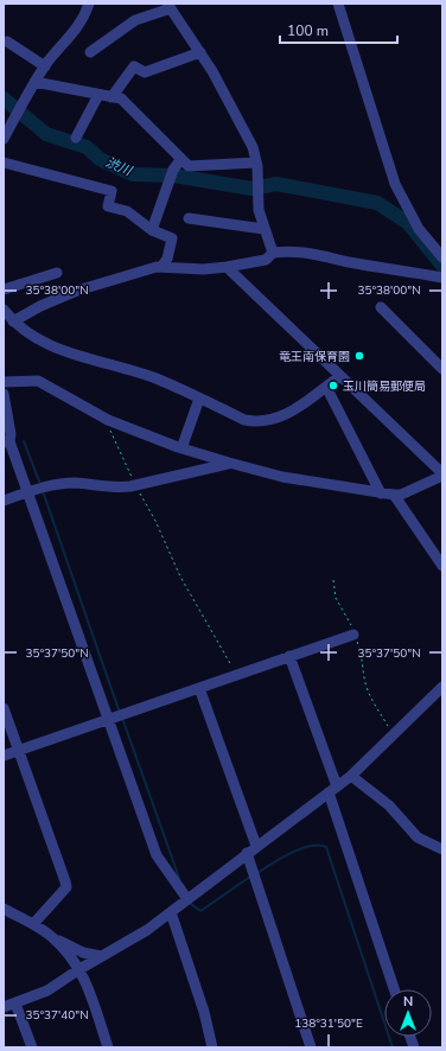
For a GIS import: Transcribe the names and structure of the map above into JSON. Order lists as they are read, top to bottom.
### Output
{
  "water": ["渋川"],
  "places": ["竜王南保育園", "玉川簡易郵便局"],
  "scale_bar": "100 m",
  "north": "top",
  "coordinates": [
    "35°38'00\"N",
    "35°37'50\"N",
    "35°37'40\"N",
    "138°31'50\"E"
  ]
}
